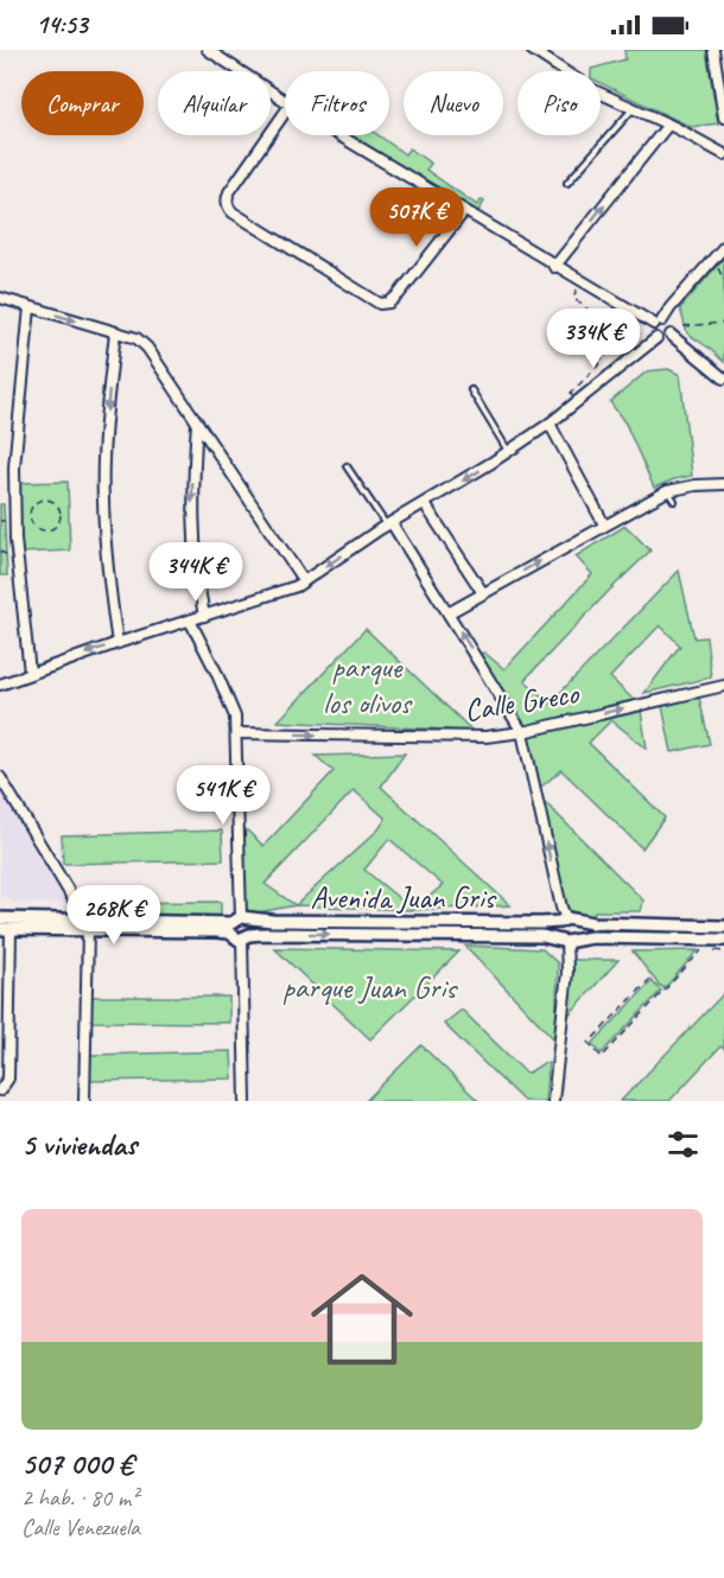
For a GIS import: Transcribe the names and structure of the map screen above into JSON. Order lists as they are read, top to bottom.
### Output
{
  "streets": {
    "street": ["Calle Greco", "Avenida Juan Gris"]
  },
  "one_way": ["Calle Greco"],
  "parks": ["parque los olivos", "parque Juan Gris"],
  "page": {
    "status": "14:53",
    "chip": [
      "Comprar",
      "Alquilar",
      "Filtros",
      "Nuevo",
      "Piso"
    ],
    "price": [
      "507K €",
      "334K €",
      "344K €",
      "541K €",
      "268K €"
    ],
    "heading": "5 viviendas",
    "list": [
      {
        "name": "507 000 €",
        "note": "2 hab. · 80 m² · Calle Venezuela"
      }
    ]
  }
}
